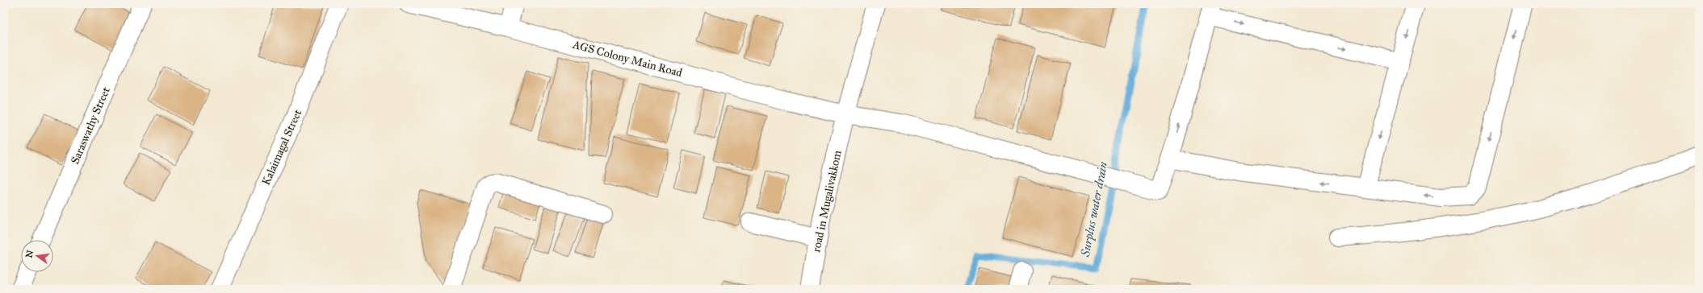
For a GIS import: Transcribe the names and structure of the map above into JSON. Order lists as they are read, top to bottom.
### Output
{
  "streets": {
    "street": [
      "AGS Colony Main Road",
      "Saraswathy Street",
      "Kalaimagal Street",
      "road in Mugalivakkom"
    ]
  },
  "crossings": [
    ["AGS Colony Main Road", "road in Mugalivakkom"]
  ],
  "water": ["Surplus water drain"],
  "north": "left"
}
